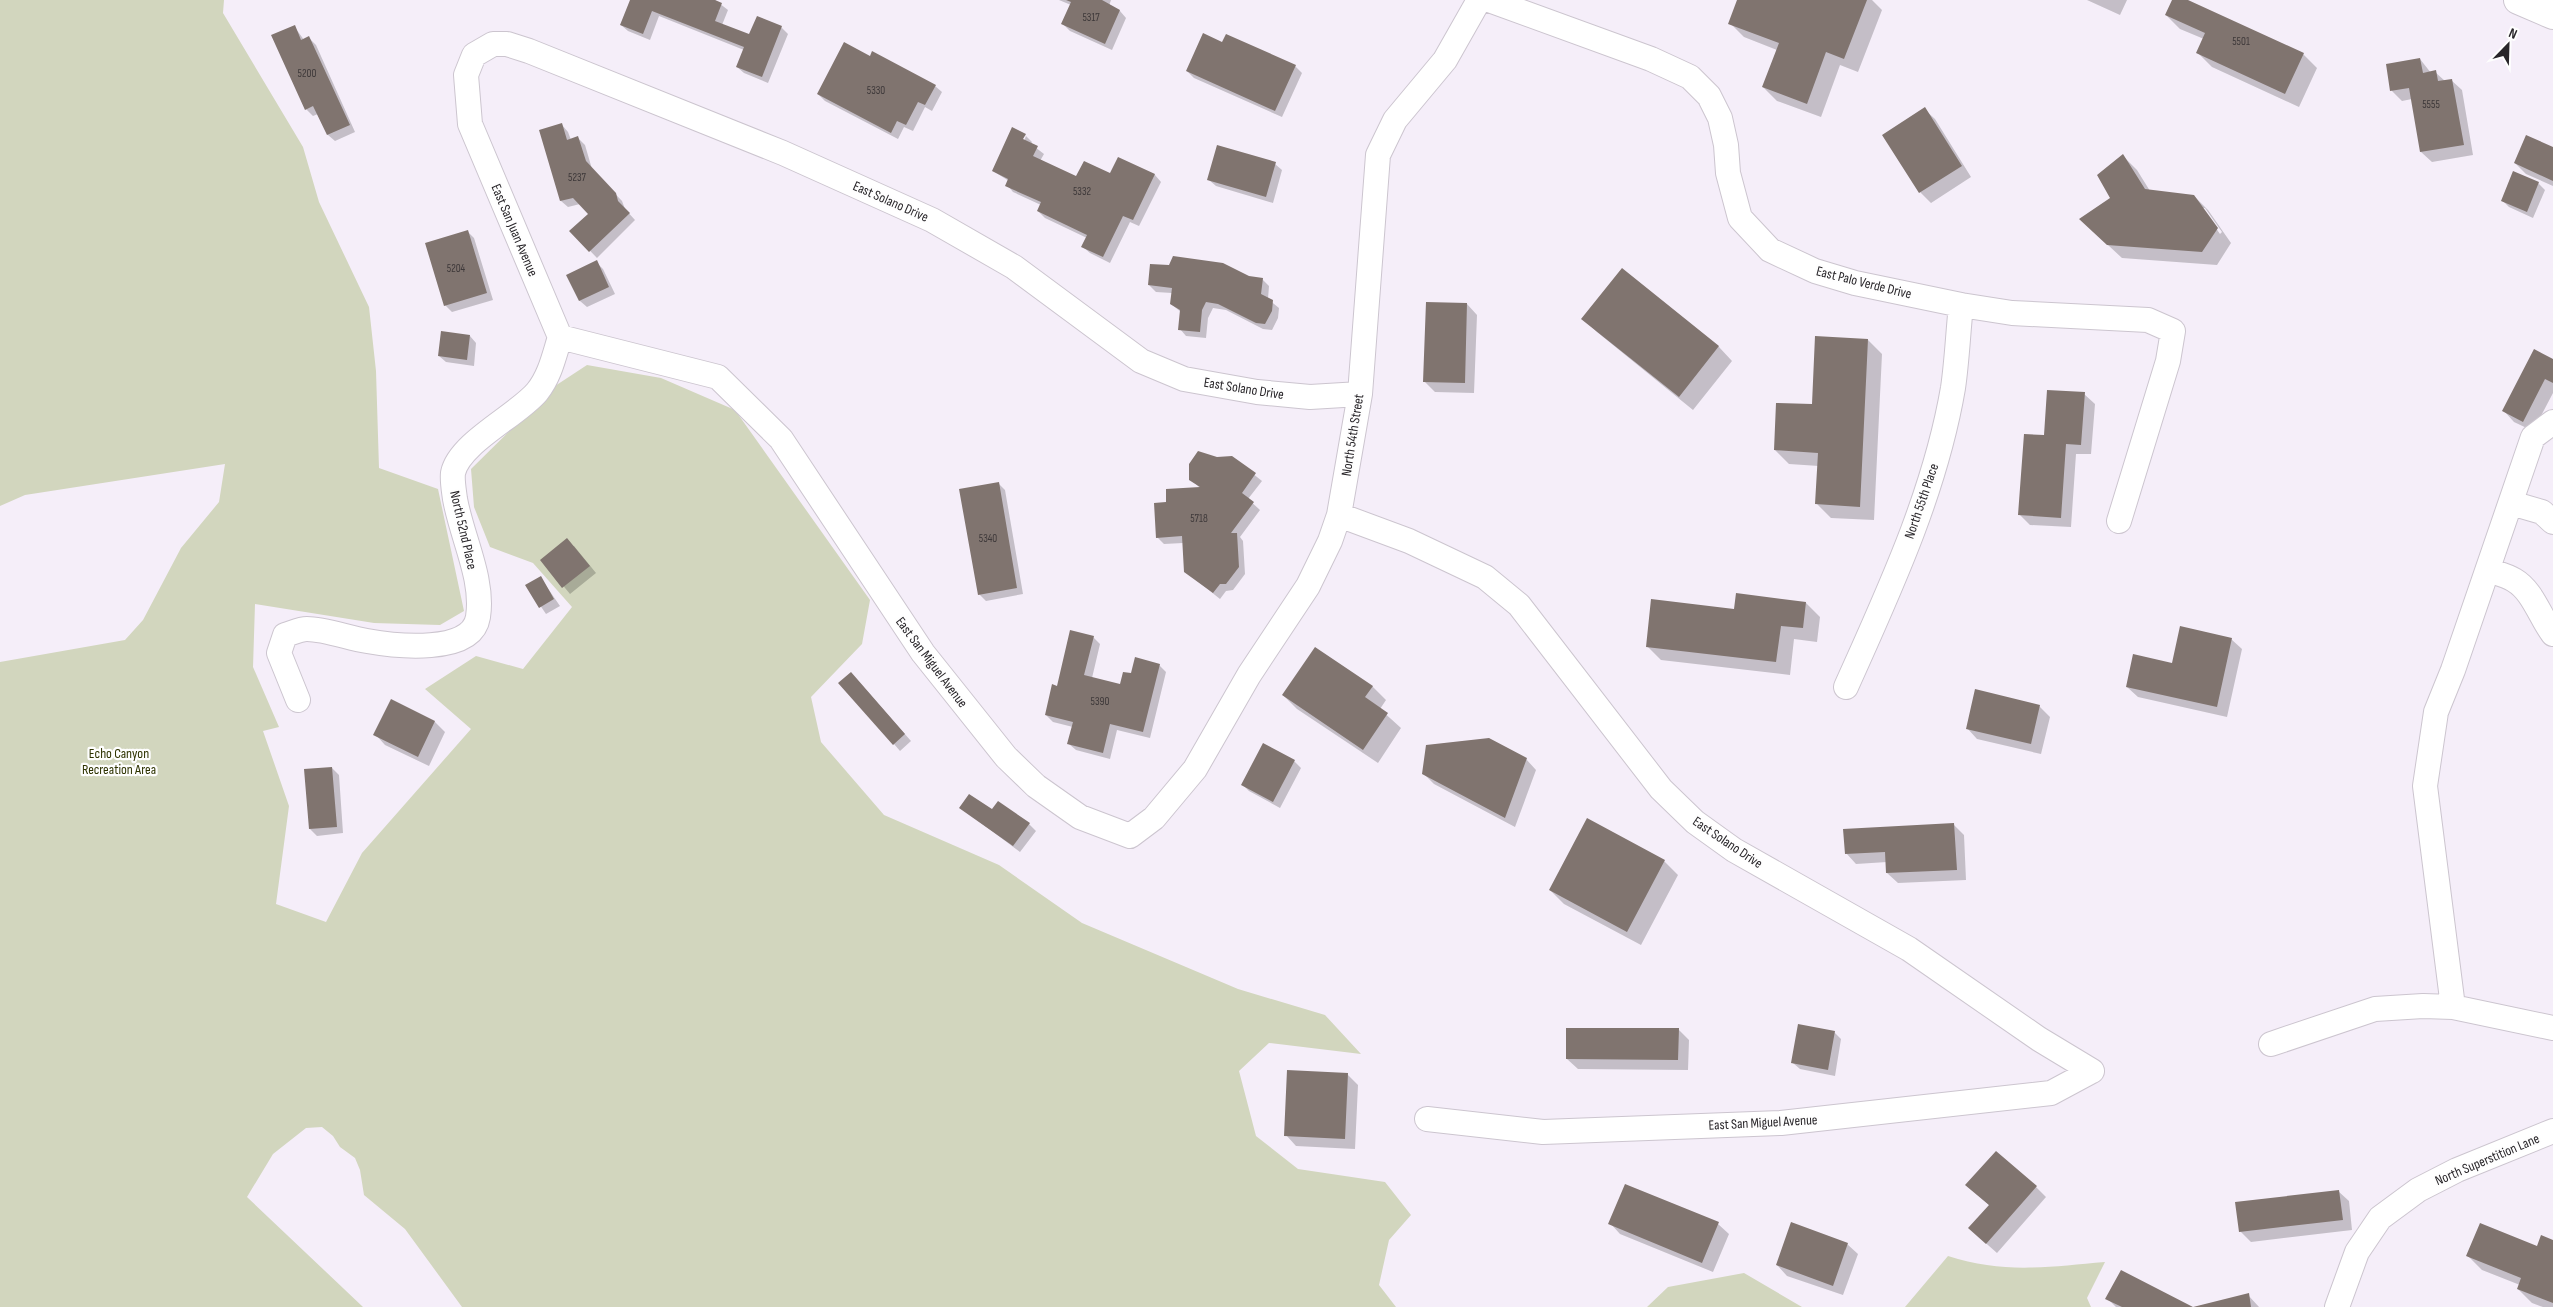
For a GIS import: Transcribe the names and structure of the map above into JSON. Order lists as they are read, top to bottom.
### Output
{
  "streets": {
    "street": [
      "East Solano Drive",
      "East San Juan Avenue",
      "East Palo Verde Drive",
      "North 54th Street",
      "North 55th Place",
      "North 52nd Place",
      "East San Miguel Avenue",
      "North Superstition Lane"
    ]
  },
  "crossings": [
    ["East Solano Drive", "East San Juan Avenue"],
    ["East Solano Drive", "North 54th Street"],
    ["East Solano Drive", "East San Miguel Avenue"],
    ["East San Juan Avenue", "North 52nd Place"],
    ["East San Juan Avenue", "East San Miguel Avenue"],
    ["East Palo Verde Drive", "North 55th Place"],
    ["North 54th Street", "East San Miguel Avenue"],
    ["North 52nd Place", "East San Miguel Avenue"]
  ],
  "parks": ["Echo Canyon Recreation Area"],
  "house_numbers": [
    "5317",
    "5501",
    "5200",
    "5330",
    "5555",
    "5237",
    "5332",
    "5204",
    "5718",
    "5340",
    "5390"
  ],
  "north": "top right"
}
